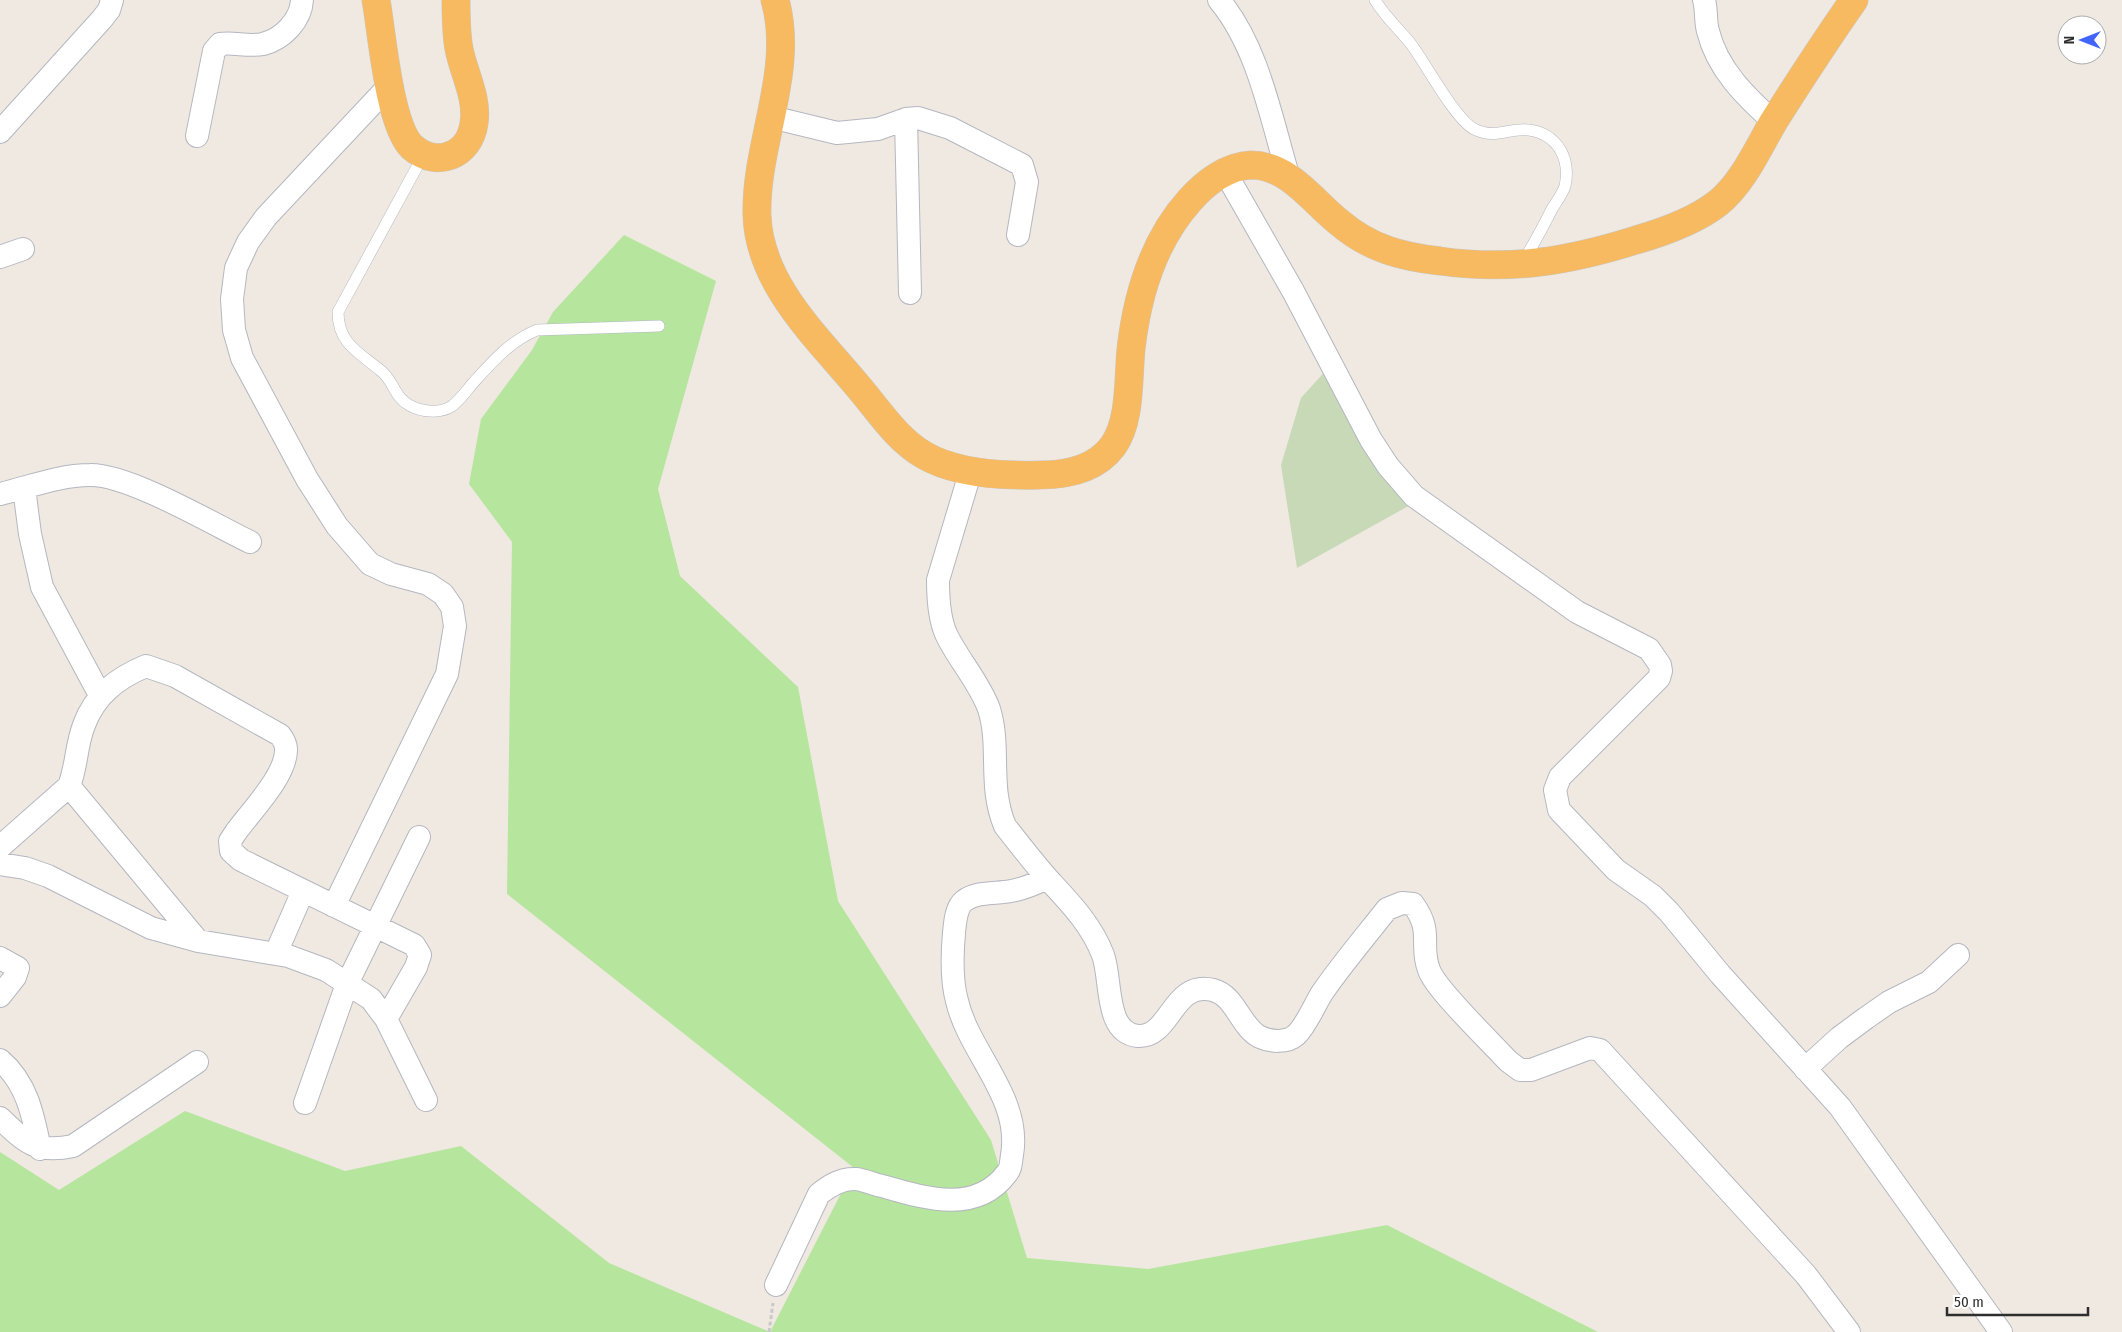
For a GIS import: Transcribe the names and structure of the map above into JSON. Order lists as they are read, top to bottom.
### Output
{
  "scale_bar": "50 m",
  "north": "left"
}
